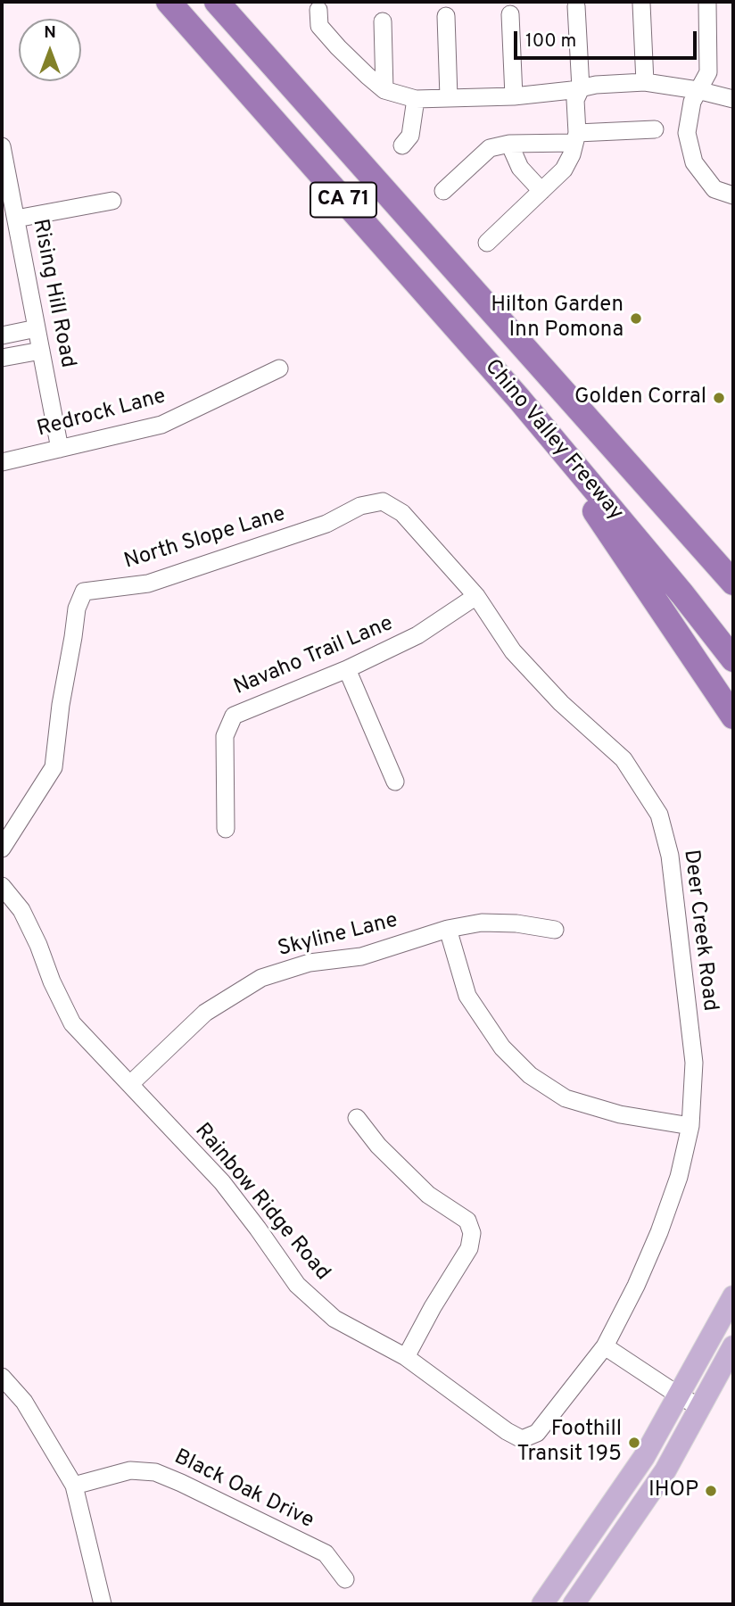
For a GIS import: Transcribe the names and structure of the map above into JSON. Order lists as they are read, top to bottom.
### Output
{
  "streets": {
    "highway": ["CA 71", "Chino Valley Freeway"],
    "street": [
      "Rising Hill Road",
      "Redrock Lane",
      "North Slope Lane",
      "Navaho Trail Lane",
      "Deer Creek Road",
      "Skyline Lane",
      "Rainbow Ridge Road",
      "Black Oak Drive"
    ]
  },
  "crossings": [
    ["Rising Hill Road", "Redrock Lane"],
    ["North Slope Lane", "Deer Creek Road"],
    ["Navaho Trail Lane", "Deer Creek Road"],
    ["Deer Creek Road", "Rainbow Ridge Road"],
    ["Skyline Lane", "Rainbow Ridge Road"]
  ],
  "places": [
    "Hilton Garden Inn Pomona",
    "Golden Corral",
    "Foothill Transit 195",
    "IHOP"
  ],
  "scale_bar": "100 m",
  "north": "top"
}
